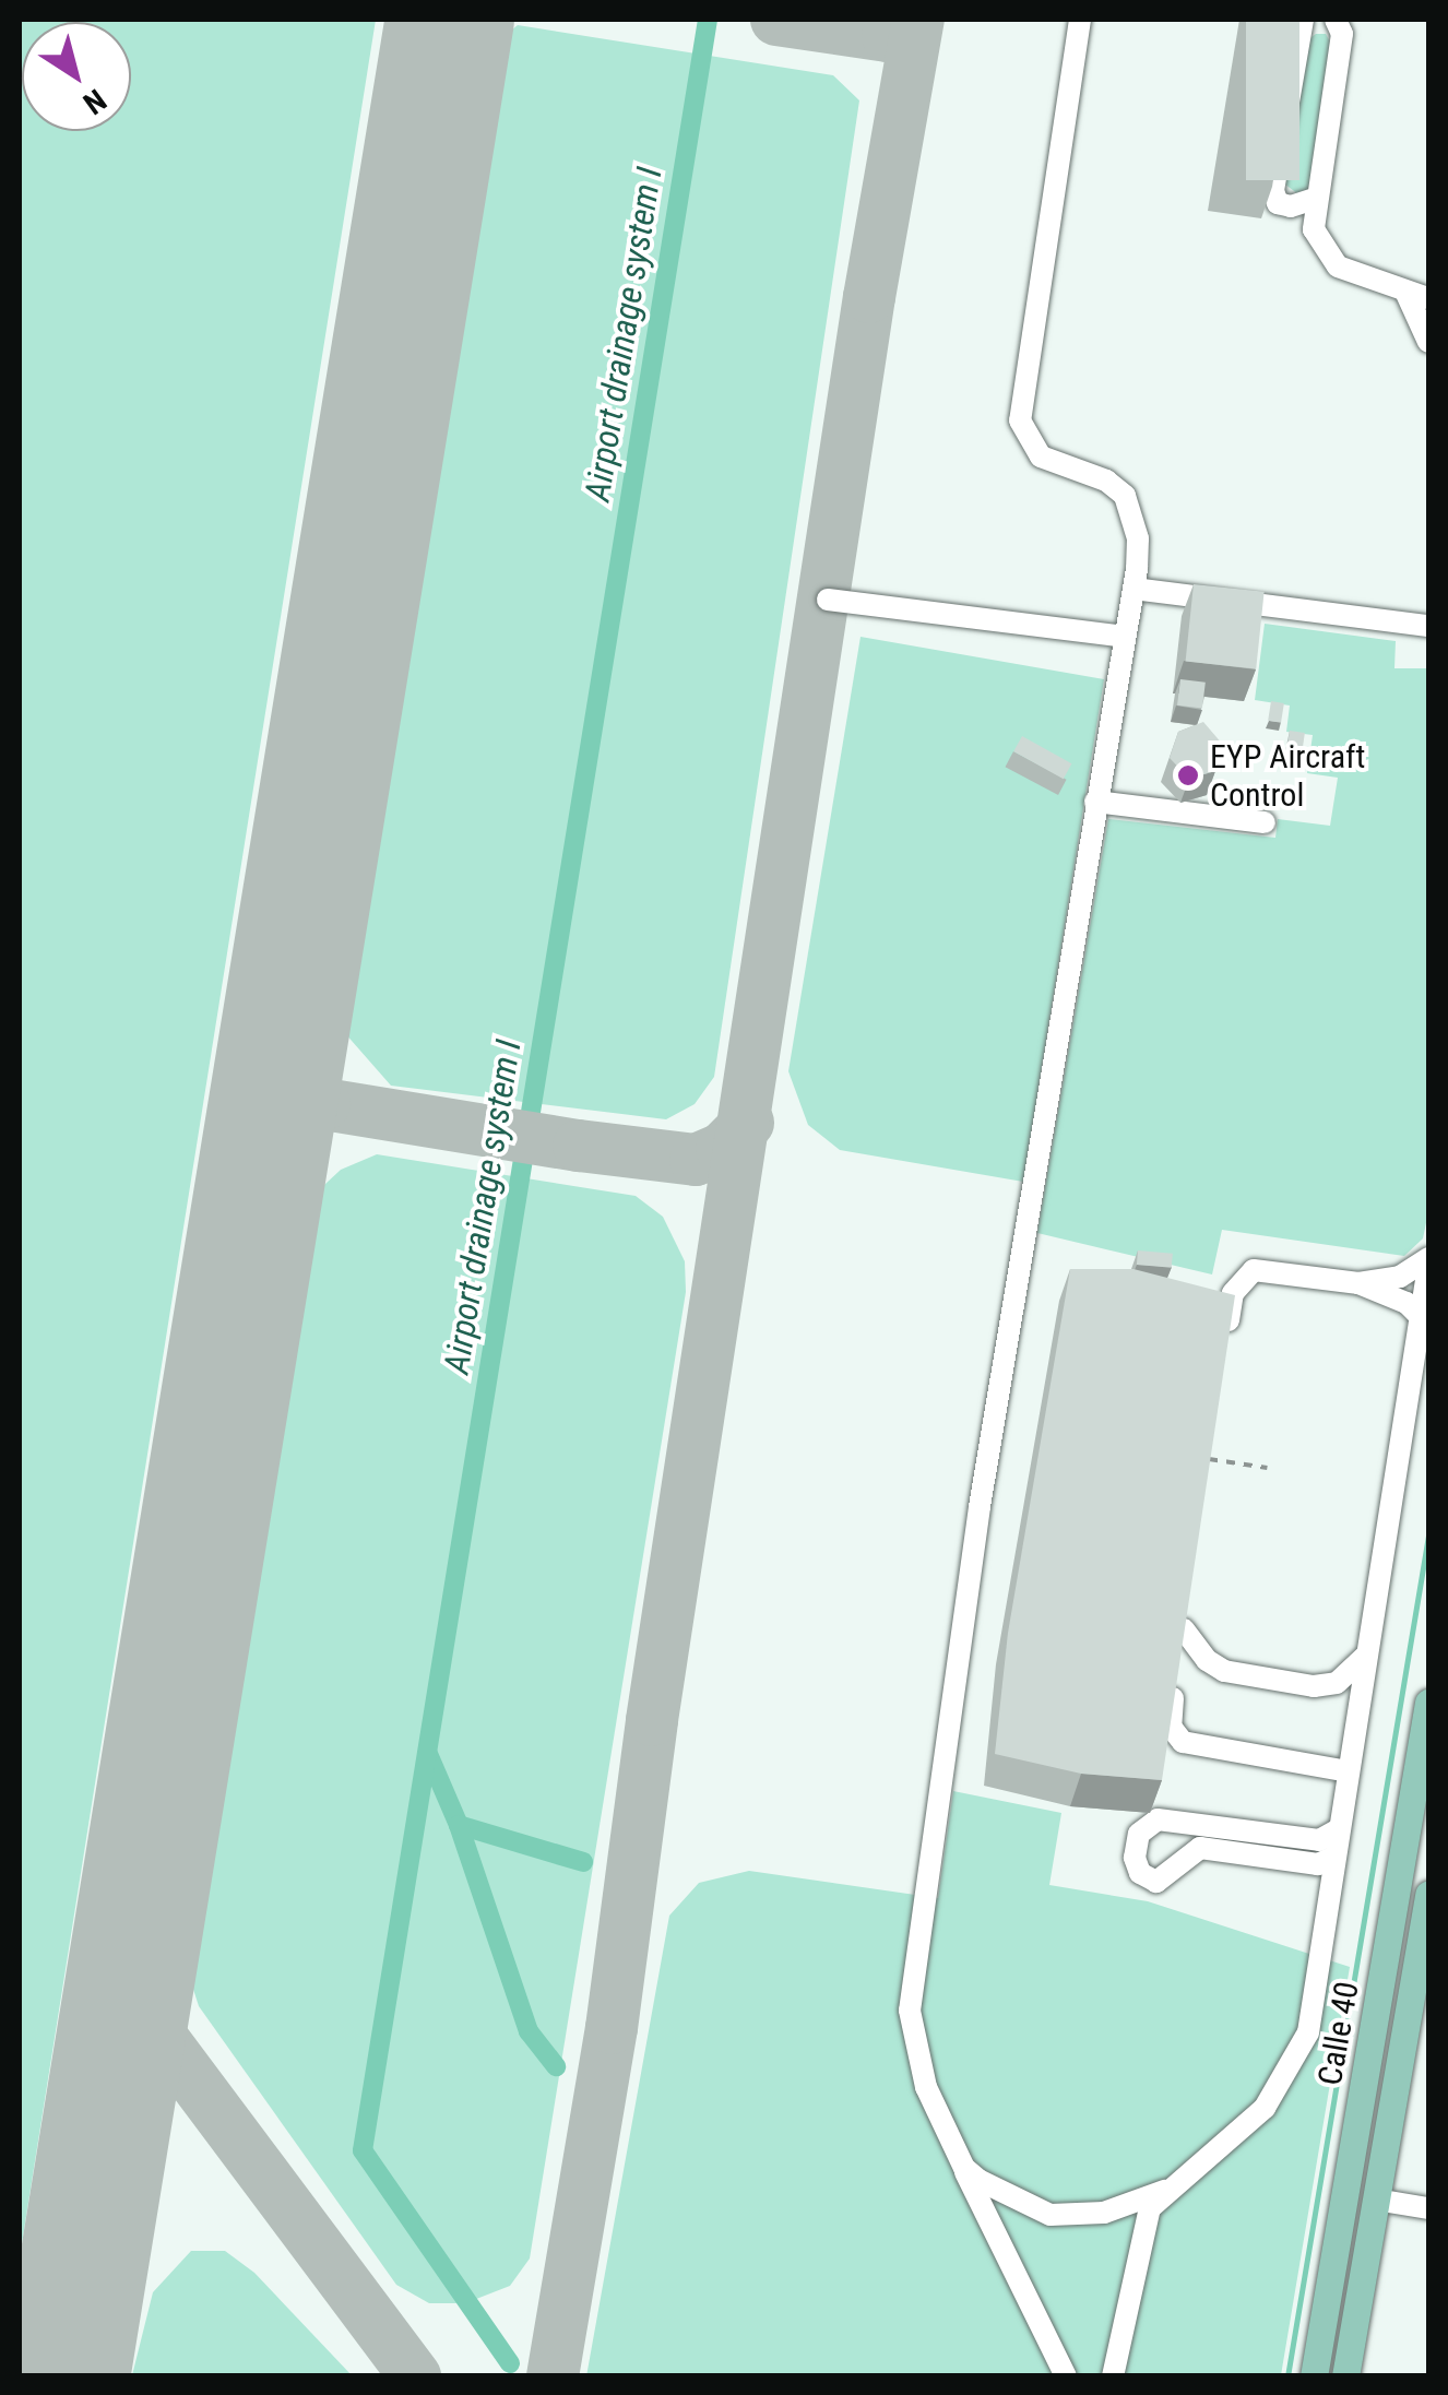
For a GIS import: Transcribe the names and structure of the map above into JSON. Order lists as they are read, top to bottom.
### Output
{
  "streets": {
    "main road": ["Calle 40"]
  },
  "water": ["Airport drainage system I"],
  "places": ["EYP Aircraft Control"],
  "north": "bottom right"
}
